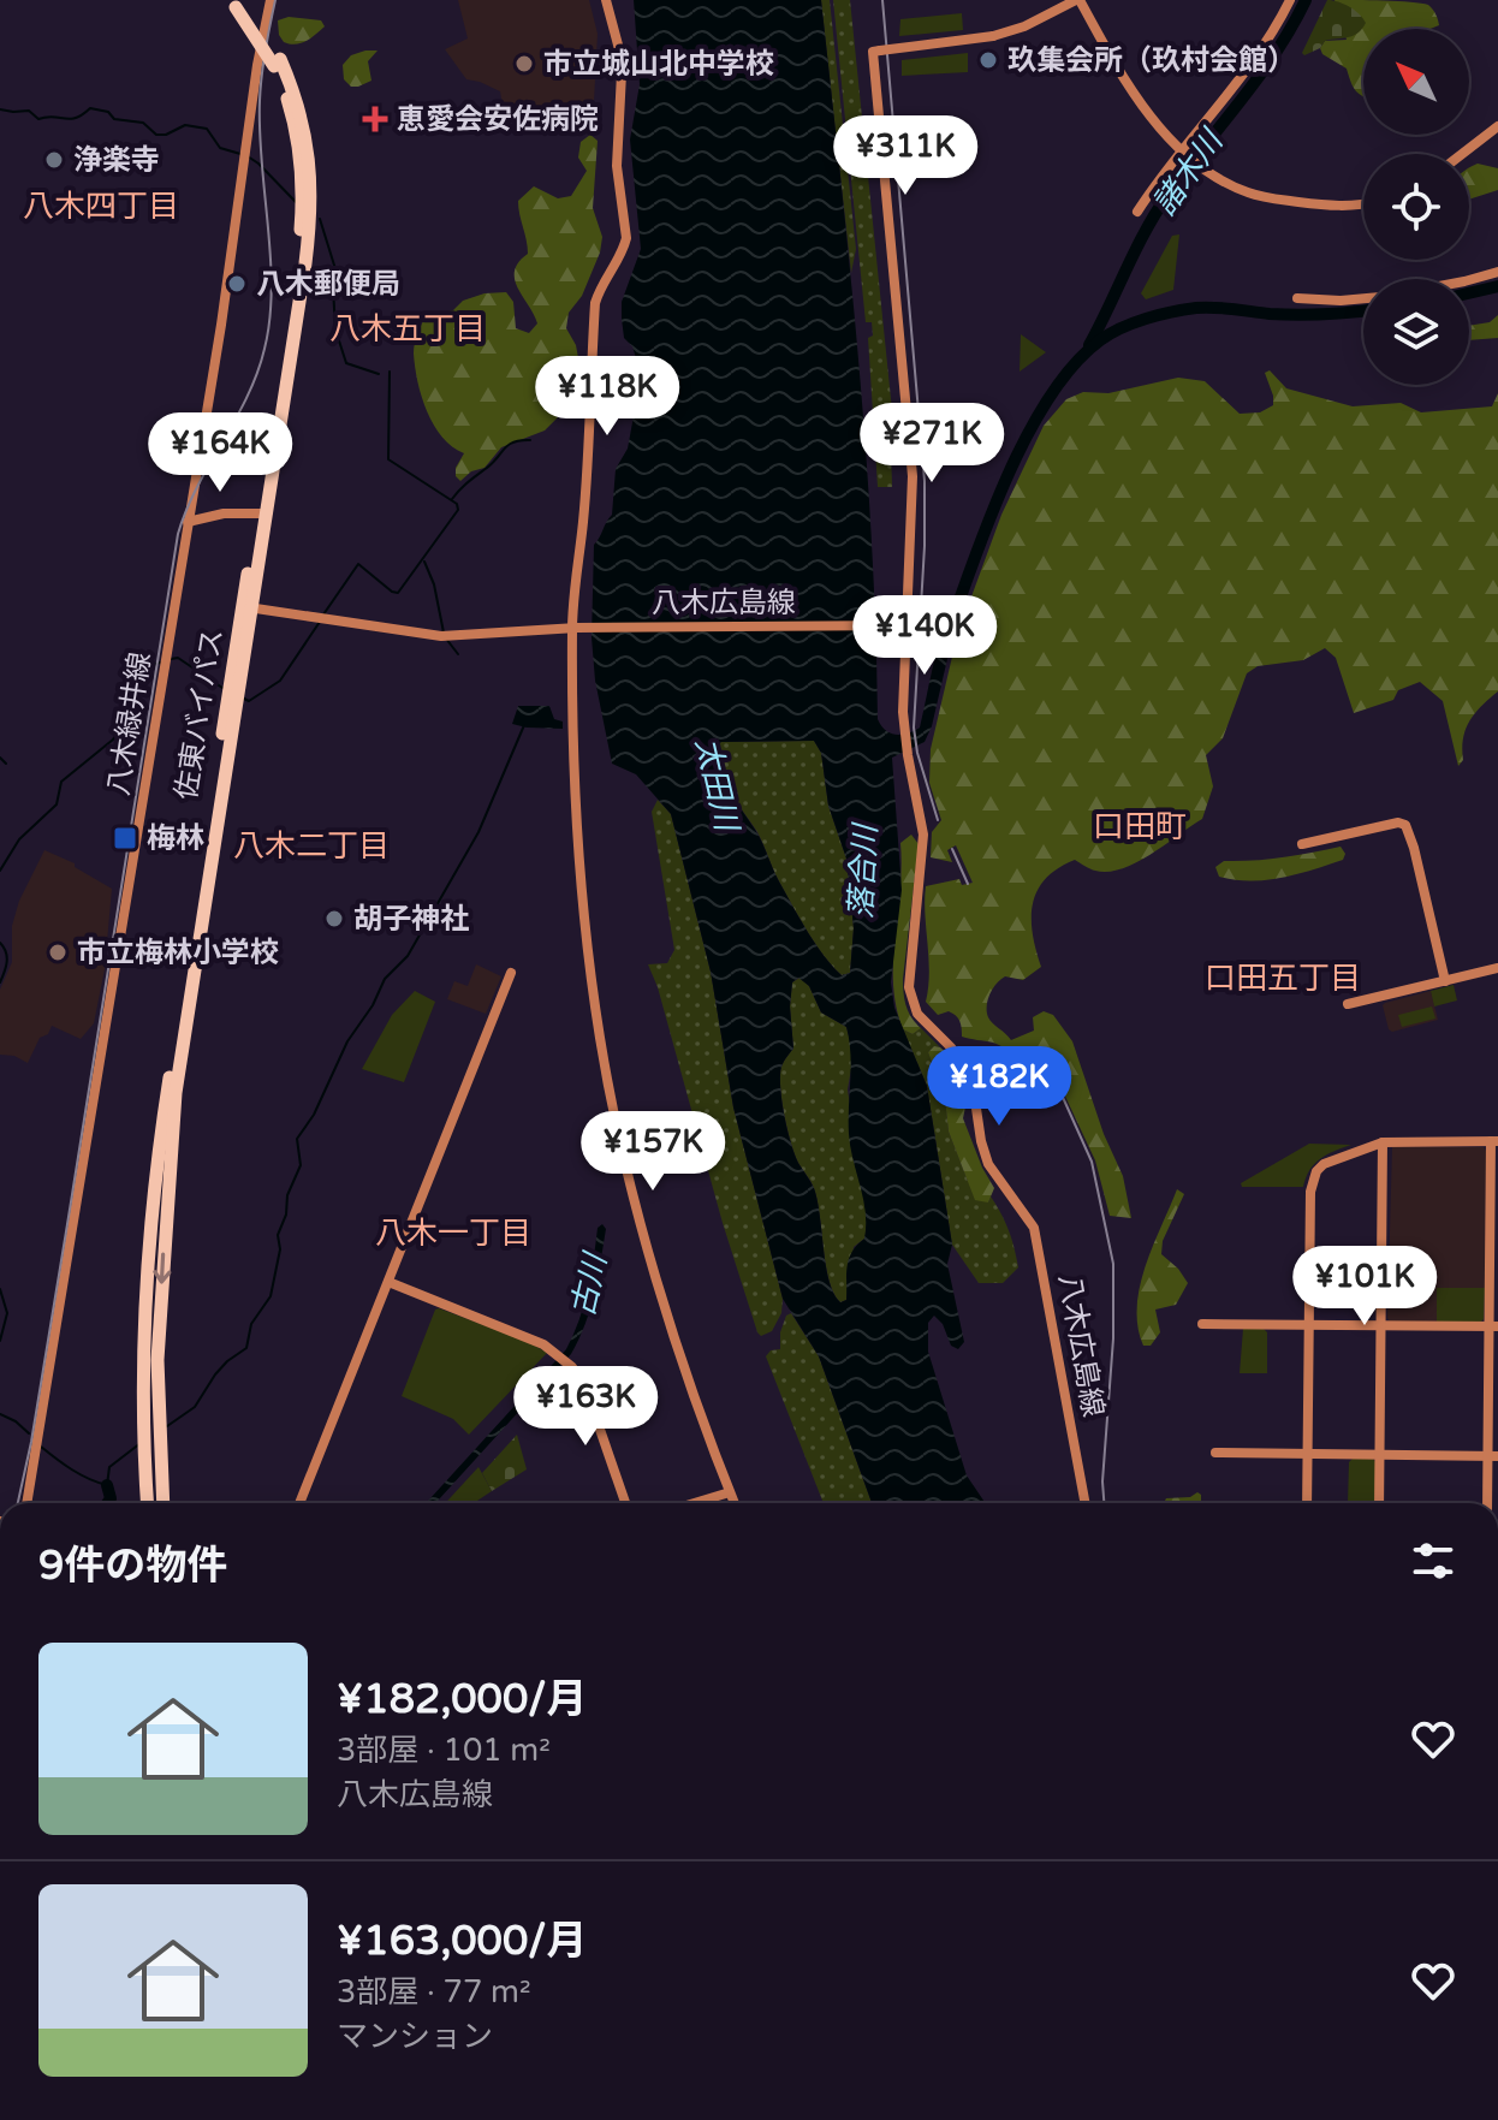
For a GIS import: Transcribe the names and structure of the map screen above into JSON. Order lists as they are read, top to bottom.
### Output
{
  "streets": {
    "highway": ["佐東バイパス"],
    "street": ["八木広島線", "八木緑井線"]
  },
  "crossings": [
    ["八木広島線", "佐東バイパス"]
  ],
  "districts": [
    "八木四丁目",
    "八木五丁目",
    "口田町",
    "八木二丁目",
    "口田五丁目",
    "八木一丁目"
  ],
  "water": [
    "諸木川",
    "太田川",
    "落合川",
    "古川"
  ],
  "places": {
    "other": [
      "玖集会所（玖村会館）",
      "市立城山北中学校",
      "浄楽寺",
      "八木郵便局",
      "胡子神社",
      "市立梅林小学校"
    ],
    "health": ["恵愛会安佐病院"],
    "transit": ["梅林"]
  },
  "north": "top left",
  "page": {
    "price": [
      "¥311K",
      "¥118K",
      "¥271K",
      "¥164K",
      "¥140K",
      "¥182K",
      "¥157K",
      "¥101K",
      "¥163K"
    ],
    "heading": "9件の物件",
    "list": [
      {
        "name": "¥182,000/月",
        "note": "3部屋 · 101 m² · 八木広島線"
      },
      {
        "name": "¥163,000/月",
        "note": "3部屋 · 77 m² · マンション"
      }
    ]
  }
}
